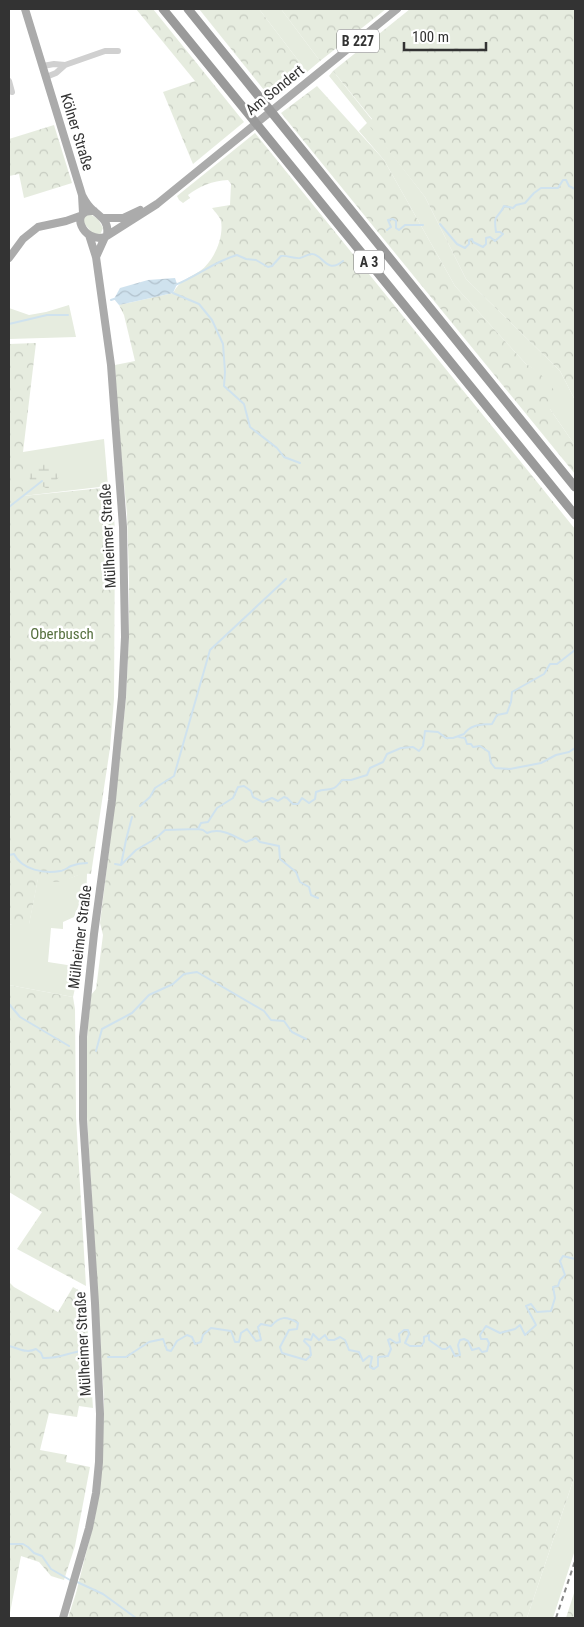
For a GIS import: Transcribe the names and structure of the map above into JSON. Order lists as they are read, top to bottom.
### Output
{
  "streets": {
    "highway": ["A 3"],
    "main road": [
      "B 227",
      "Am Sondert",
      "Kölner Straße",
      "Mülheimer Straße"
    ]
  },
  "crossings": [
    ["Am Sondert", "Kölner Straße"],
    ["Am Sondert", "Mülheimer Straße"],
    ["Kölner Straße", "Mülheimer Straße"]
  ],
  "parks": ["Oberbusch"],
  "scale_bar": "100 m"
}
